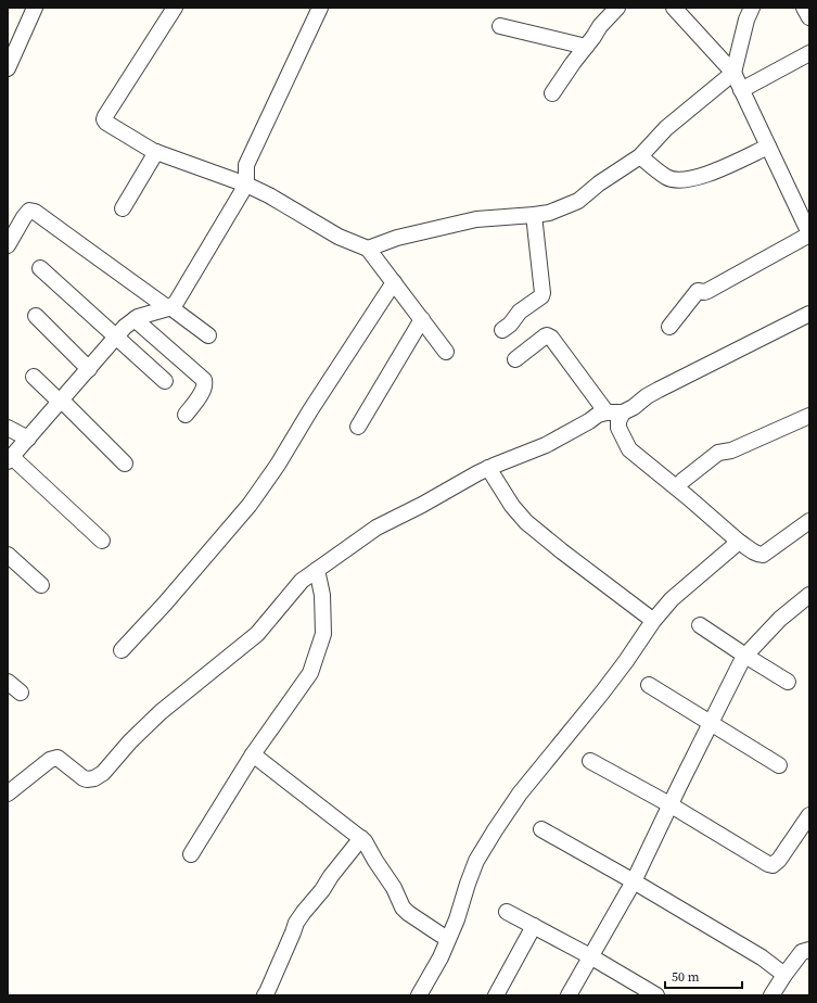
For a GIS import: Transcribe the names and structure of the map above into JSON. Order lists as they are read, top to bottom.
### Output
{
  "scale_bar": "50 m"
}
